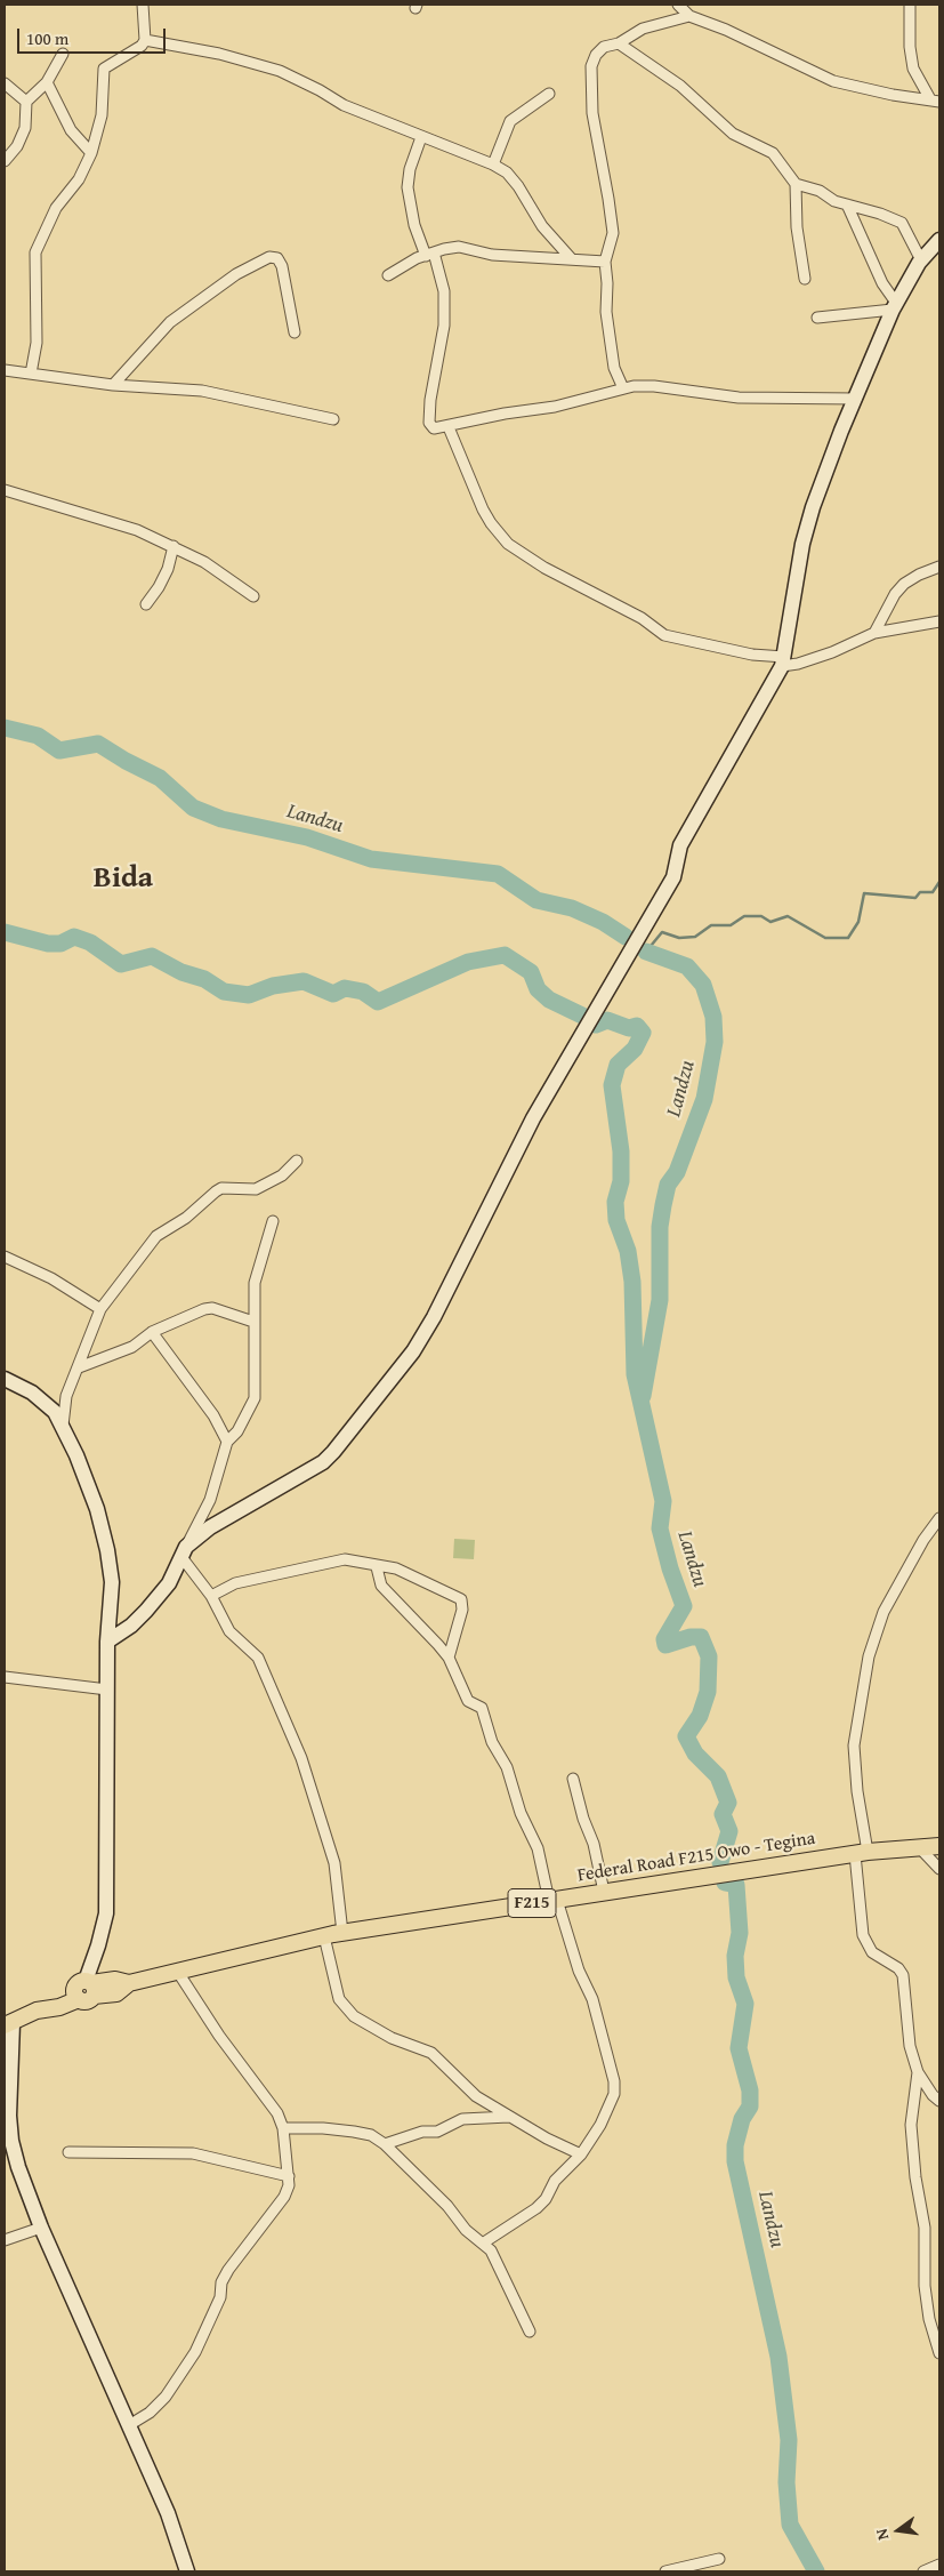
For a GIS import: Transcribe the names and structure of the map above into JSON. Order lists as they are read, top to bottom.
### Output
{
  "streets": {
    "main road": ["Federal Road F215 Owo - Tegina", "F215"]
  },
  "crossings": [
    ["Federal Road F215 Owo - Tegina", "F215"]
  ],
  "districts": ["Bida"],
  "water": ["Landzu"],
  "scale_bar": "100 m",
  "north": "left"
}
